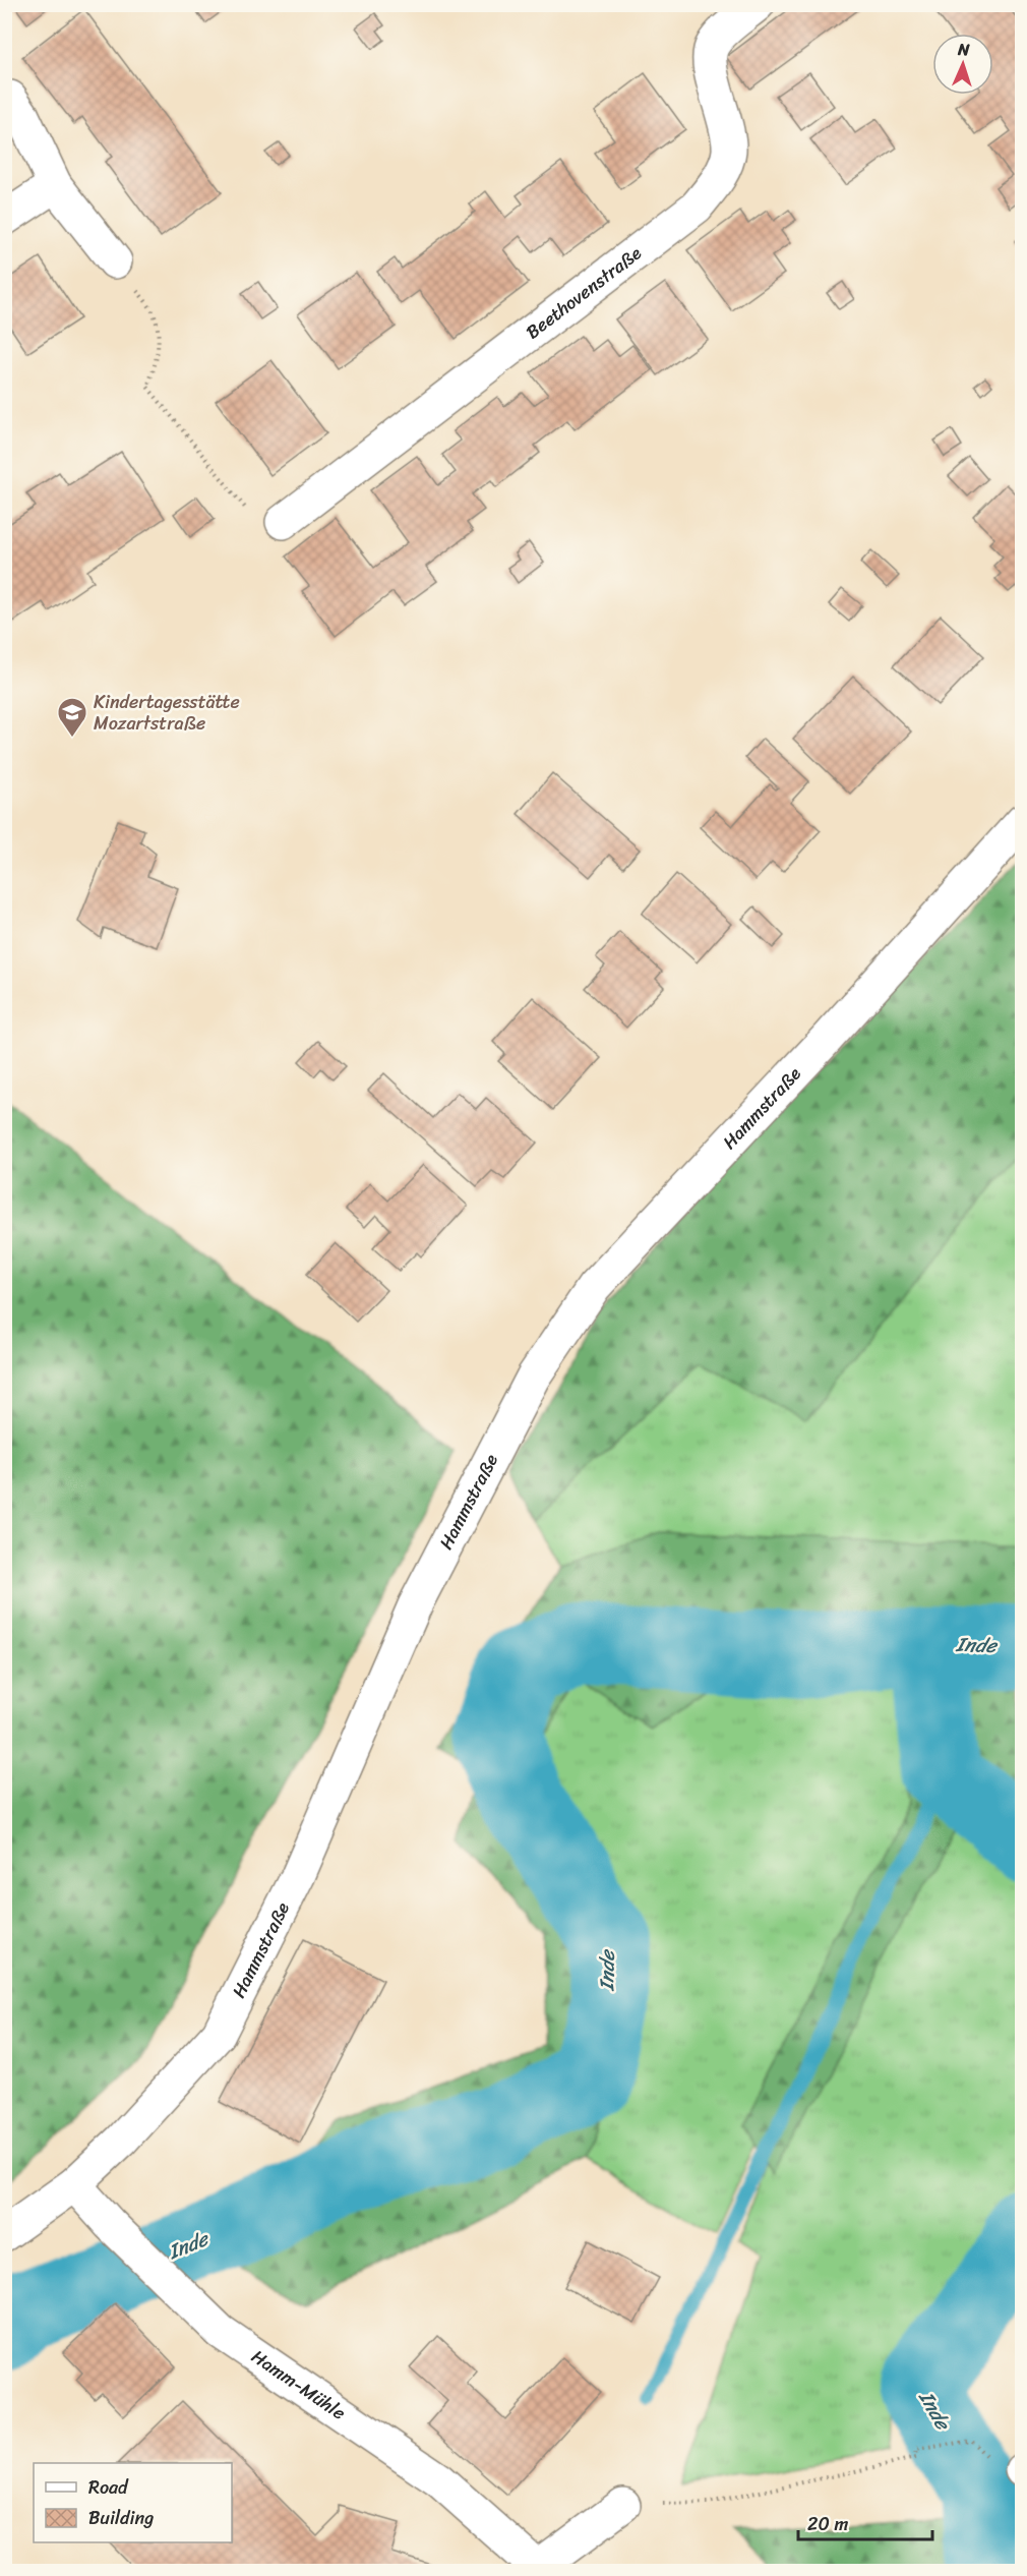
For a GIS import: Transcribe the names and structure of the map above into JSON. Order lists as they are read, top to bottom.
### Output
{
  "streets": {
    "street": ["Beethovenstraße", "Hammstraße", "Hamm-Mühle"]
  },
  "crossings": [
    ["Hammstraße", "Hamm-Mühle"]
  ],
  "water": ["Inde"],
  "places": {
    "school or university": ["Kindertagesstätte Mozartstraße"]
  },
  "legend": ["Road", "Building"],
  "scale_bar": "20 m",
  "north": "top"
}
